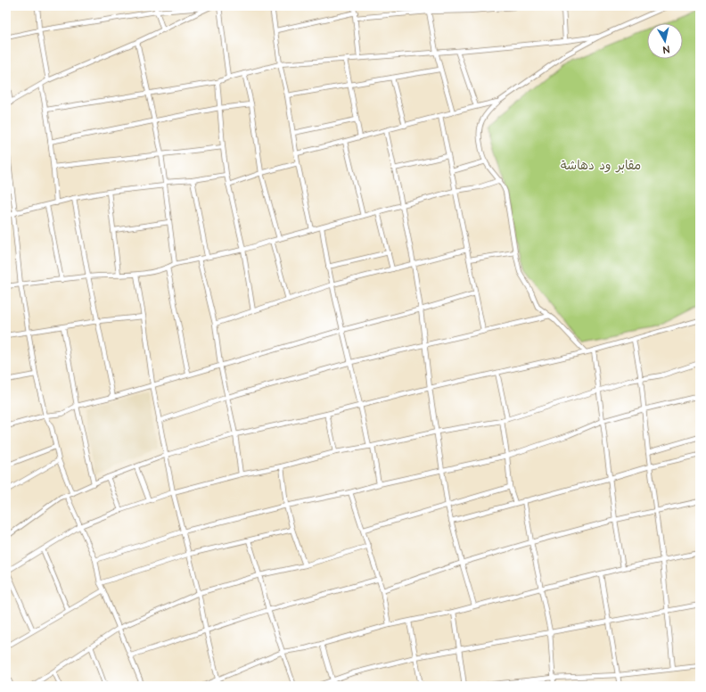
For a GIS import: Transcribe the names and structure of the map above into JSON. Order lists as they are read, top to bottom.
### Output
{
  "parks": ["مقابر ود دهاشة"],
  "north": "bottom"
}
